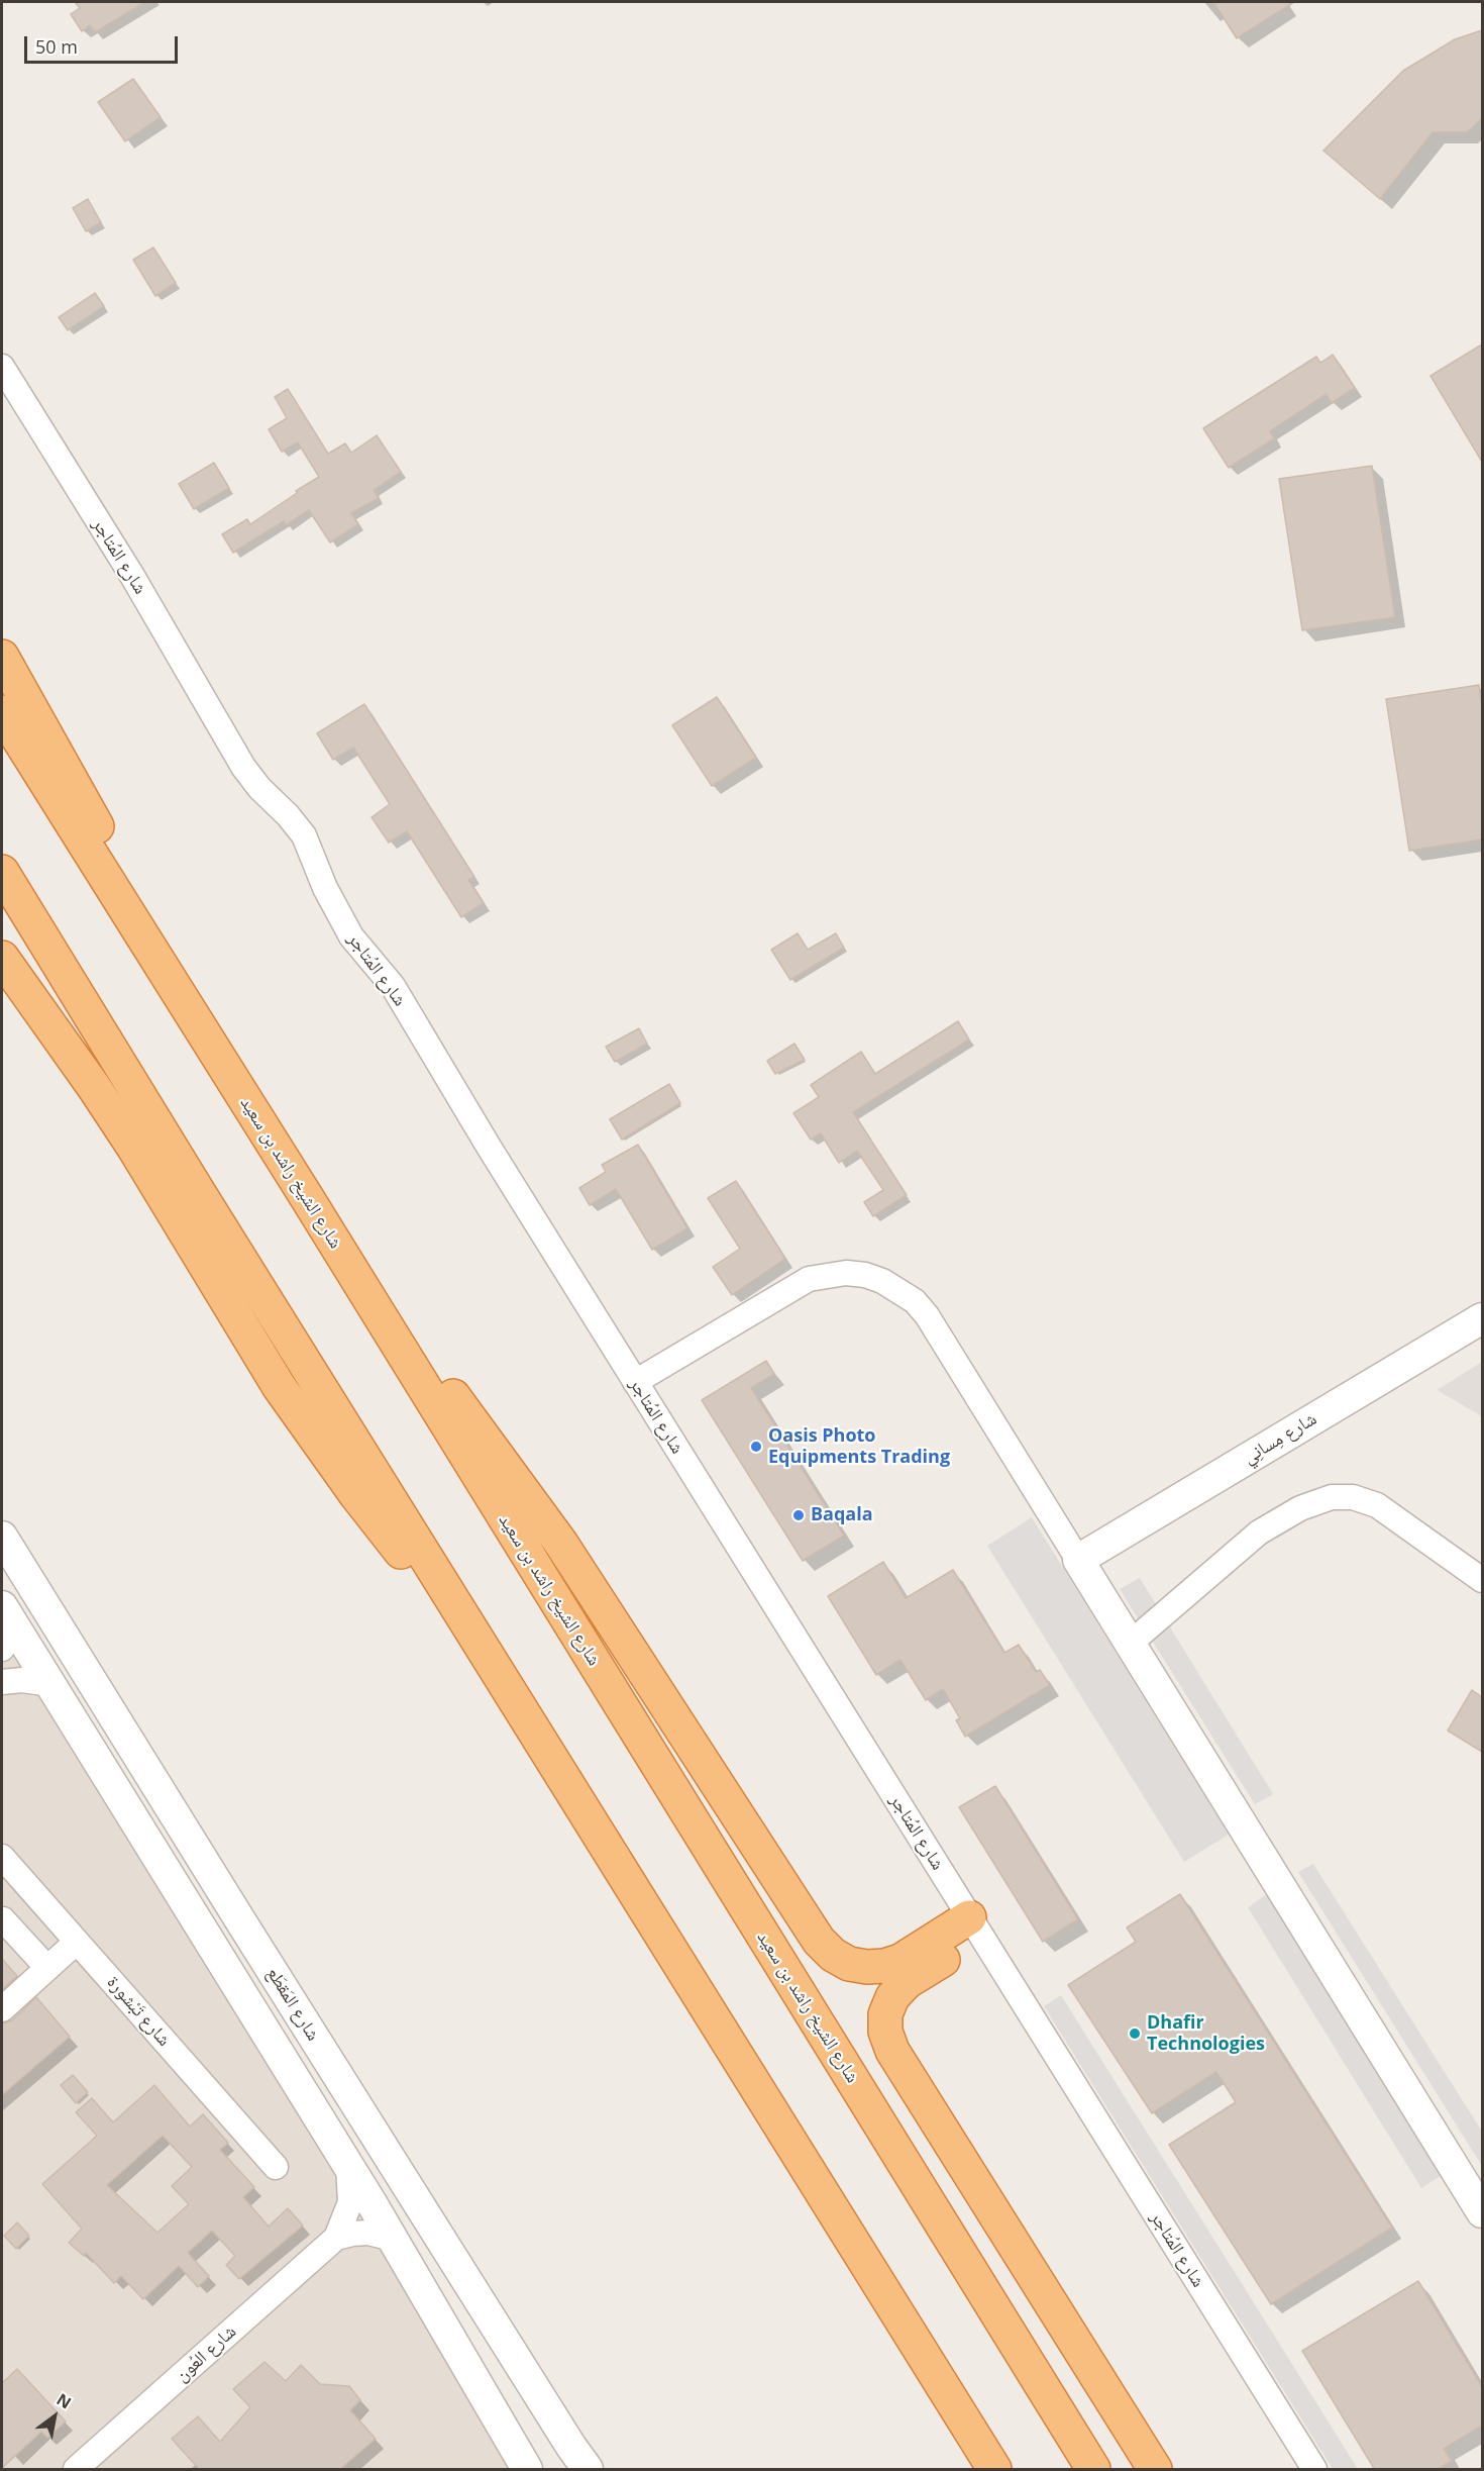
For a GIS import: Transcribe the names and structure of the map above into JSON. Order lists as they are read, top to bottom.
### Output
{
  "streets": {
    "highway": ["شارع الشيخ راشد بن سعيد"],
    "street": [
      "شارع المُتاجر",
      "شارع مِسانِي",
      "شارع المَقطَع",
      "شارع تَبْشورة",
      "شارع العُون"
    ]
  },
  "crossings": [
    ["شارع المَقطَع", "شارع العُون"]
  ],
  "places": ["Oasis Photo Equipments Trading", "Baqala", "Dhafir Technologies"],
  "scale_bar": "50 m",
  "north": "top right"
}
